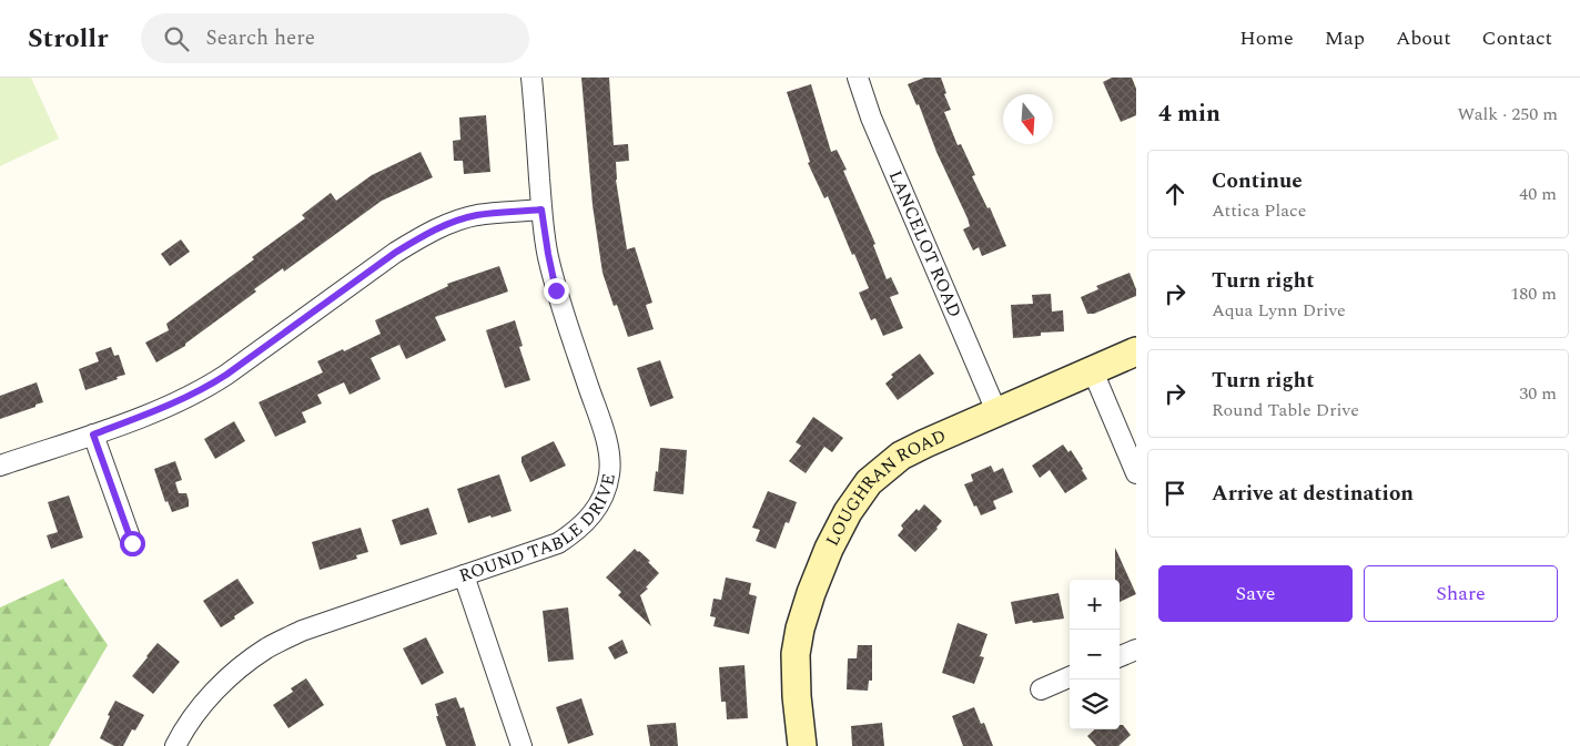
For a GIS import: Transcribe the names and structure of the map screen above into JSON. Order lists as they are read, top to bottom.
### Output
{
  "streets": {
    "street": ["LANCELOT ROAD", "LOUGHRAN ROAD", "ROUND TABLE DRIVE"]
  },
  "crossings": [
    ["LANCELOT ROAD", "LOUGHRAN ROAD"]
  ],
  "north": "bottom",
  "page": {
    "header": "Strollr",
    "search": "Search here",
    "nav": [
      "Home",
      "Map",
      "About",
      "Contact"
    ],
    "heading": ["4 min", "Walk · 250 m"],
    "list": [
      ["Continue", "Attica Place", "40 m"],
      ["Turn right", "Aqua Lynn Drive", "180 m"],
      ["Turn right", "Round Table Drive", "30 m"],
      "Arrive at destination"
    ],
    "buttons": ["Save", "Share"],
    "map_buttons": ["+", "−"]
  }
}
